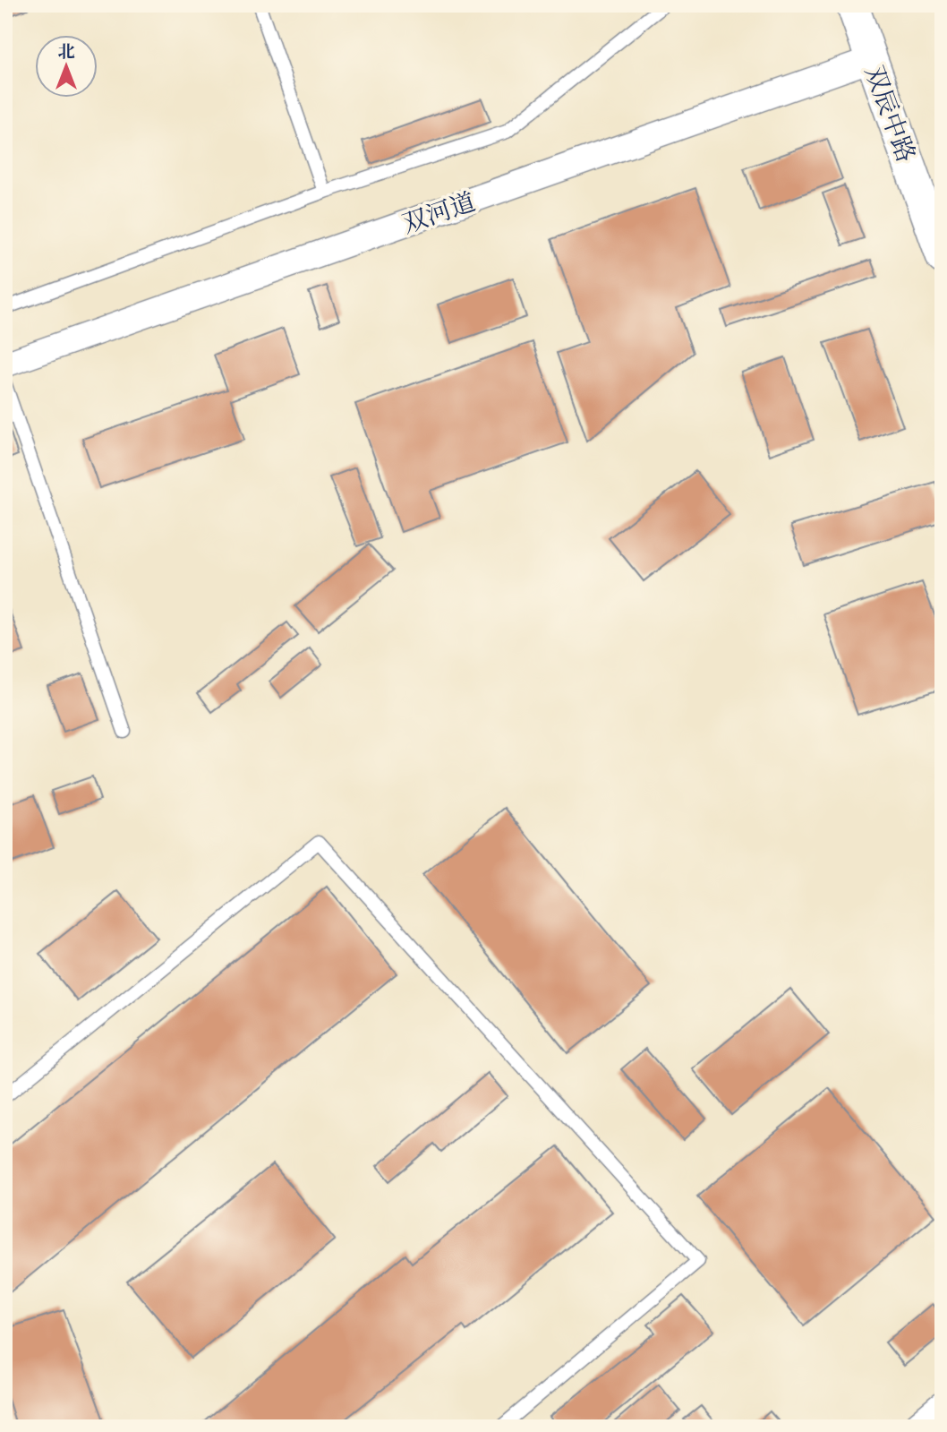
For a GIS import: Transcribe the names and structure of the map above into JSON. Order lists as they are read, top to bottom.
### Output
{
  "streets": {
    "street": ["双辰中路", "双河道"]
  },
  "crossings": [
    ["双辰中路", "双河道"]
  ],
  "north": "top"
}
